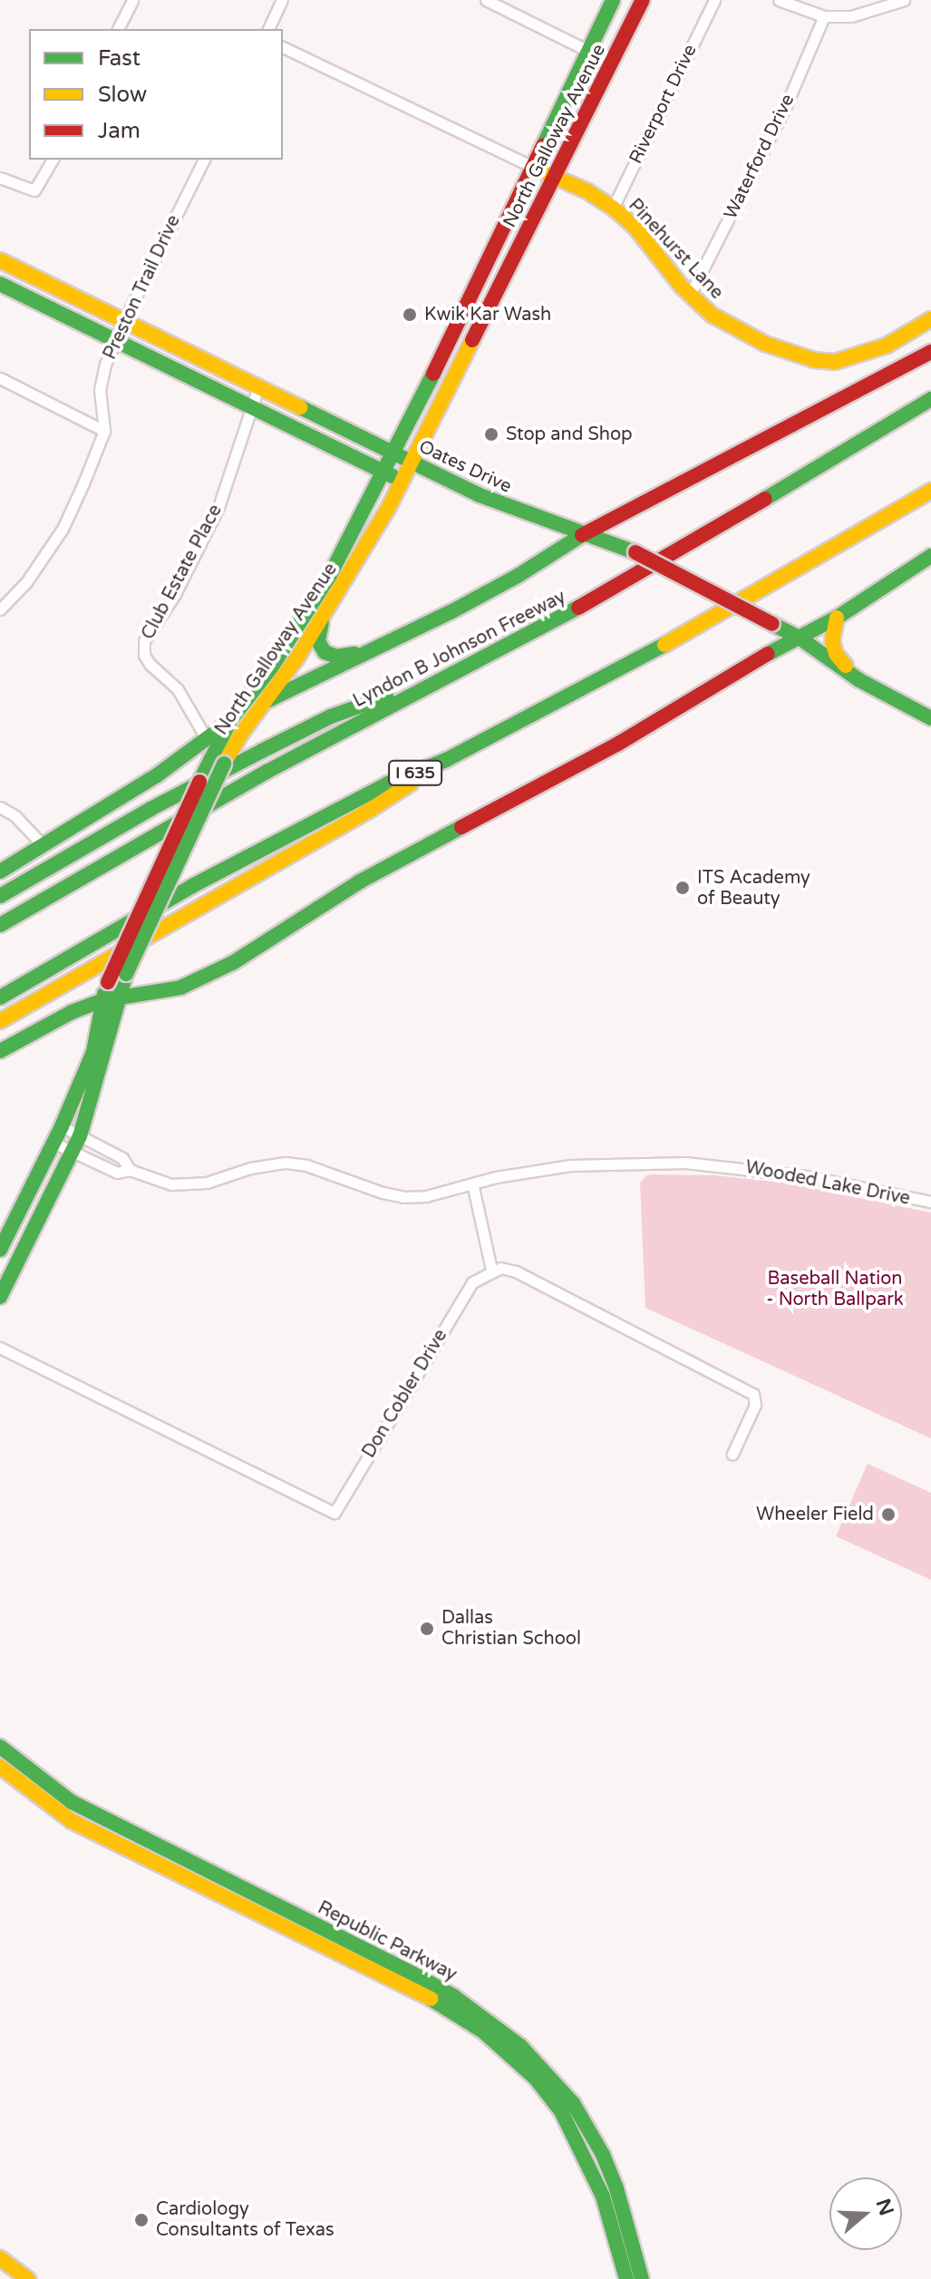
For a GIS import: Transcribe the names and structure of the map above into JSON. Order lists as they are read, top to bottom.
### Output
{
  "streets": {
    "main road": [
      "North Galloway Avenue",
      "Pinehurst Lane",
      "Oates Drive",
      "Lyndon B Johnson Freeway",
      "I 635",
      "Republic Parkway"
    ],
    "street": [
      "Riverport Drive",
      "Waterford Drive",
      "Preston Trail Drive",
      "Club Estate Place",
      "Wooded Lake Drive",
      "Don Cobler Drive"
    ]
  },
  "crossings": [
    ["Riverport Drive", "Pinehurst Lane"],
    ["North Galloway Avenue", "Pinehurst Lane"],
    ["North Galloway Avenue", "Oates Drive"],
    ["North Galloway Avenue", "Lyndon B Johnson Freeway"],
    ["North Galloway Avenue", "Wooded Lake Drive"],
    ["Waterford Drive", "Pinehurst Lane"],
    ["Preston Trail Drive", "Oates Drive"],
    ["Oates Drive", "Club Estate Place"],
    ["Oates Drive", "Lyndon B Johnson Freeway"],
    ["Club Estate Place", "Lyndon B Johnson Freeway"]
  ],
  "parks": ["Baseball Nation - North Ballpark"],
  "places": [
    "Kwik Kar Wash",
    "Stop and Shop",
    "ITS Academy of Beauty",
    "Wheeler Field",
    "Dallas Christian School",
    "Cardiology Consultants of Texas"
  ],
  "legend": ["Fast", "Slow", "Jam"],
  "north": "right"
}
